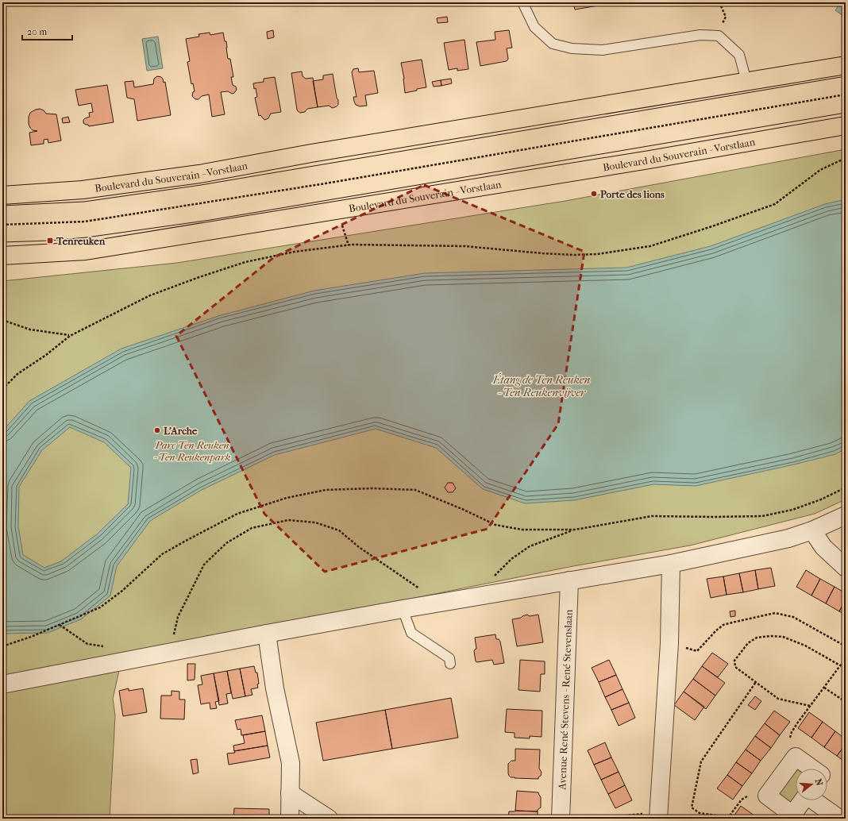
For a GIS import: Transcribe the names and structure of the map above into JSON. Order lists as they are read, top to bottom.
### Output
{
  "streets": {
    "main road": ["Boulevard du Souverain - Vorstlaan"],
    "street": ["Avenue René Stevens - René Stevenslaan"]
  },
  "water": ["Étang de Ten Reuken - Ten Reukenvijver"],
  "parks": ["Parc Ten Reuken - Ten Reukenpark"],
  "places": {
    "other": ["Porte des lions", "L'Arche"],
    "transit": ["Tenreuken"]
  },
  "scale_bar": "20 m",
  "north": "right"
}
